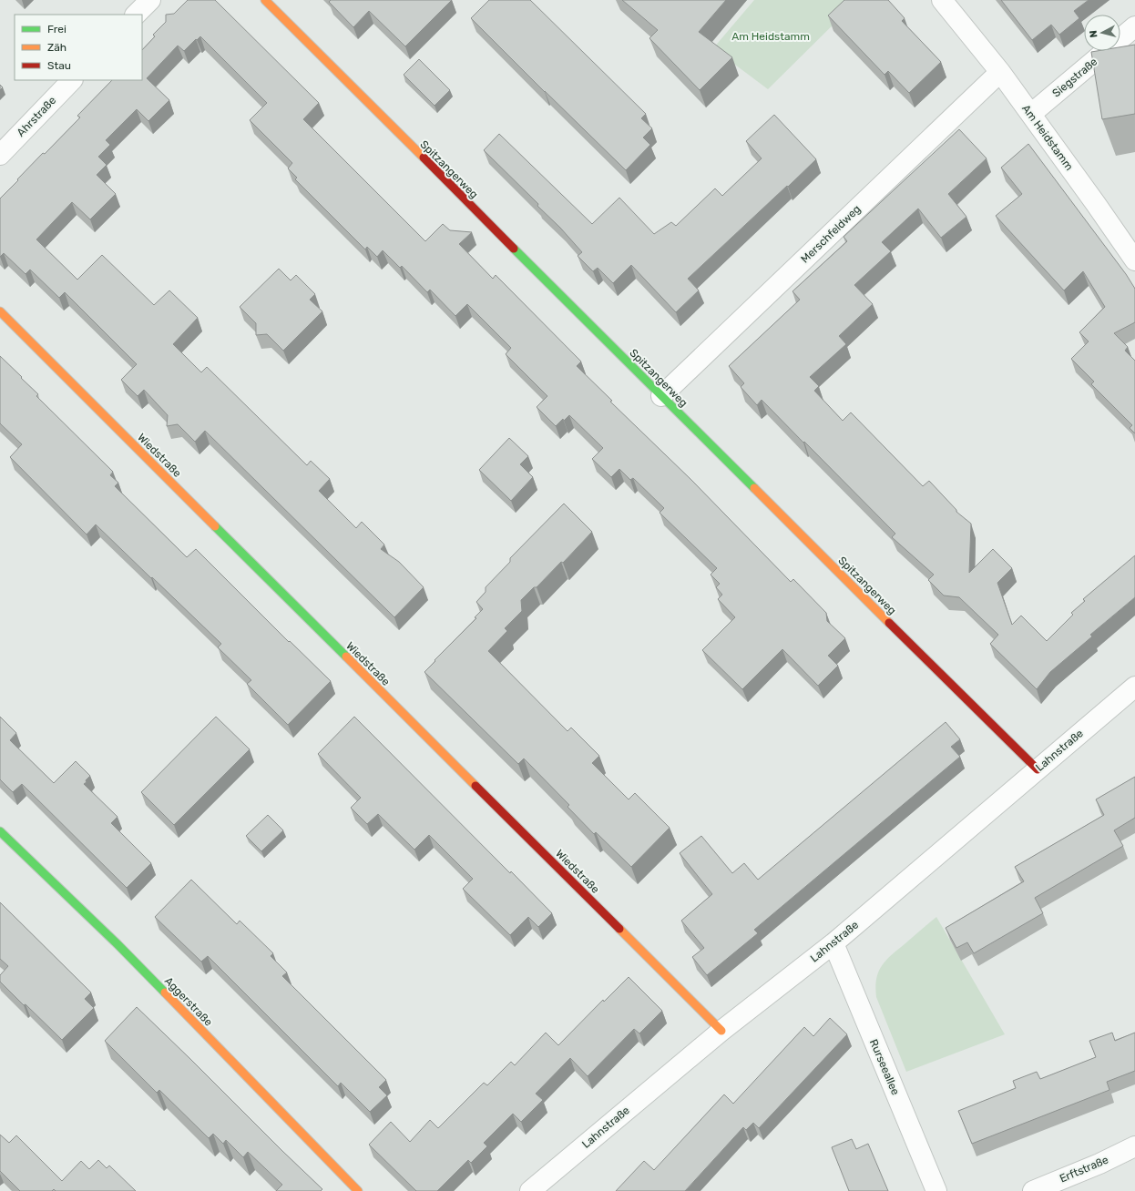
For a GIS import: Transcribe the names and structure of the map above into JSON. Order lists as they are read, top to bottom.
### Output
{
  "streets": {
    "street": [
      "Siegstraße",
      "Ahrstraße",
      "Am Heidstamm",
      "Spitzangerweg",
      "Merschfeldweg",
      "Wiedstraße",
      "Lahnstraße",
      "Aggerstraße",
      "Rurseeallee",
      "Erftstraße"
    ]
  },
  "crossings": [
    ["Siegstraße", "Am Heidstamm"],
    ["Am Heidstamm", "Merschfeldweg"],
    ["Spitzangerweg", "Merschfeldweg"],
    ["Spitzangerweg", "Lahnstraße"],
    ["Wiedstraße", "Lahnstraße"],
    ["Lahnstraße", "Rurseeallee"]
  ],
  "parks": ["Am Heidstamm"],
  "legend": ["Frei", "Zäh", "Stau"],
  "north": "left"
}
